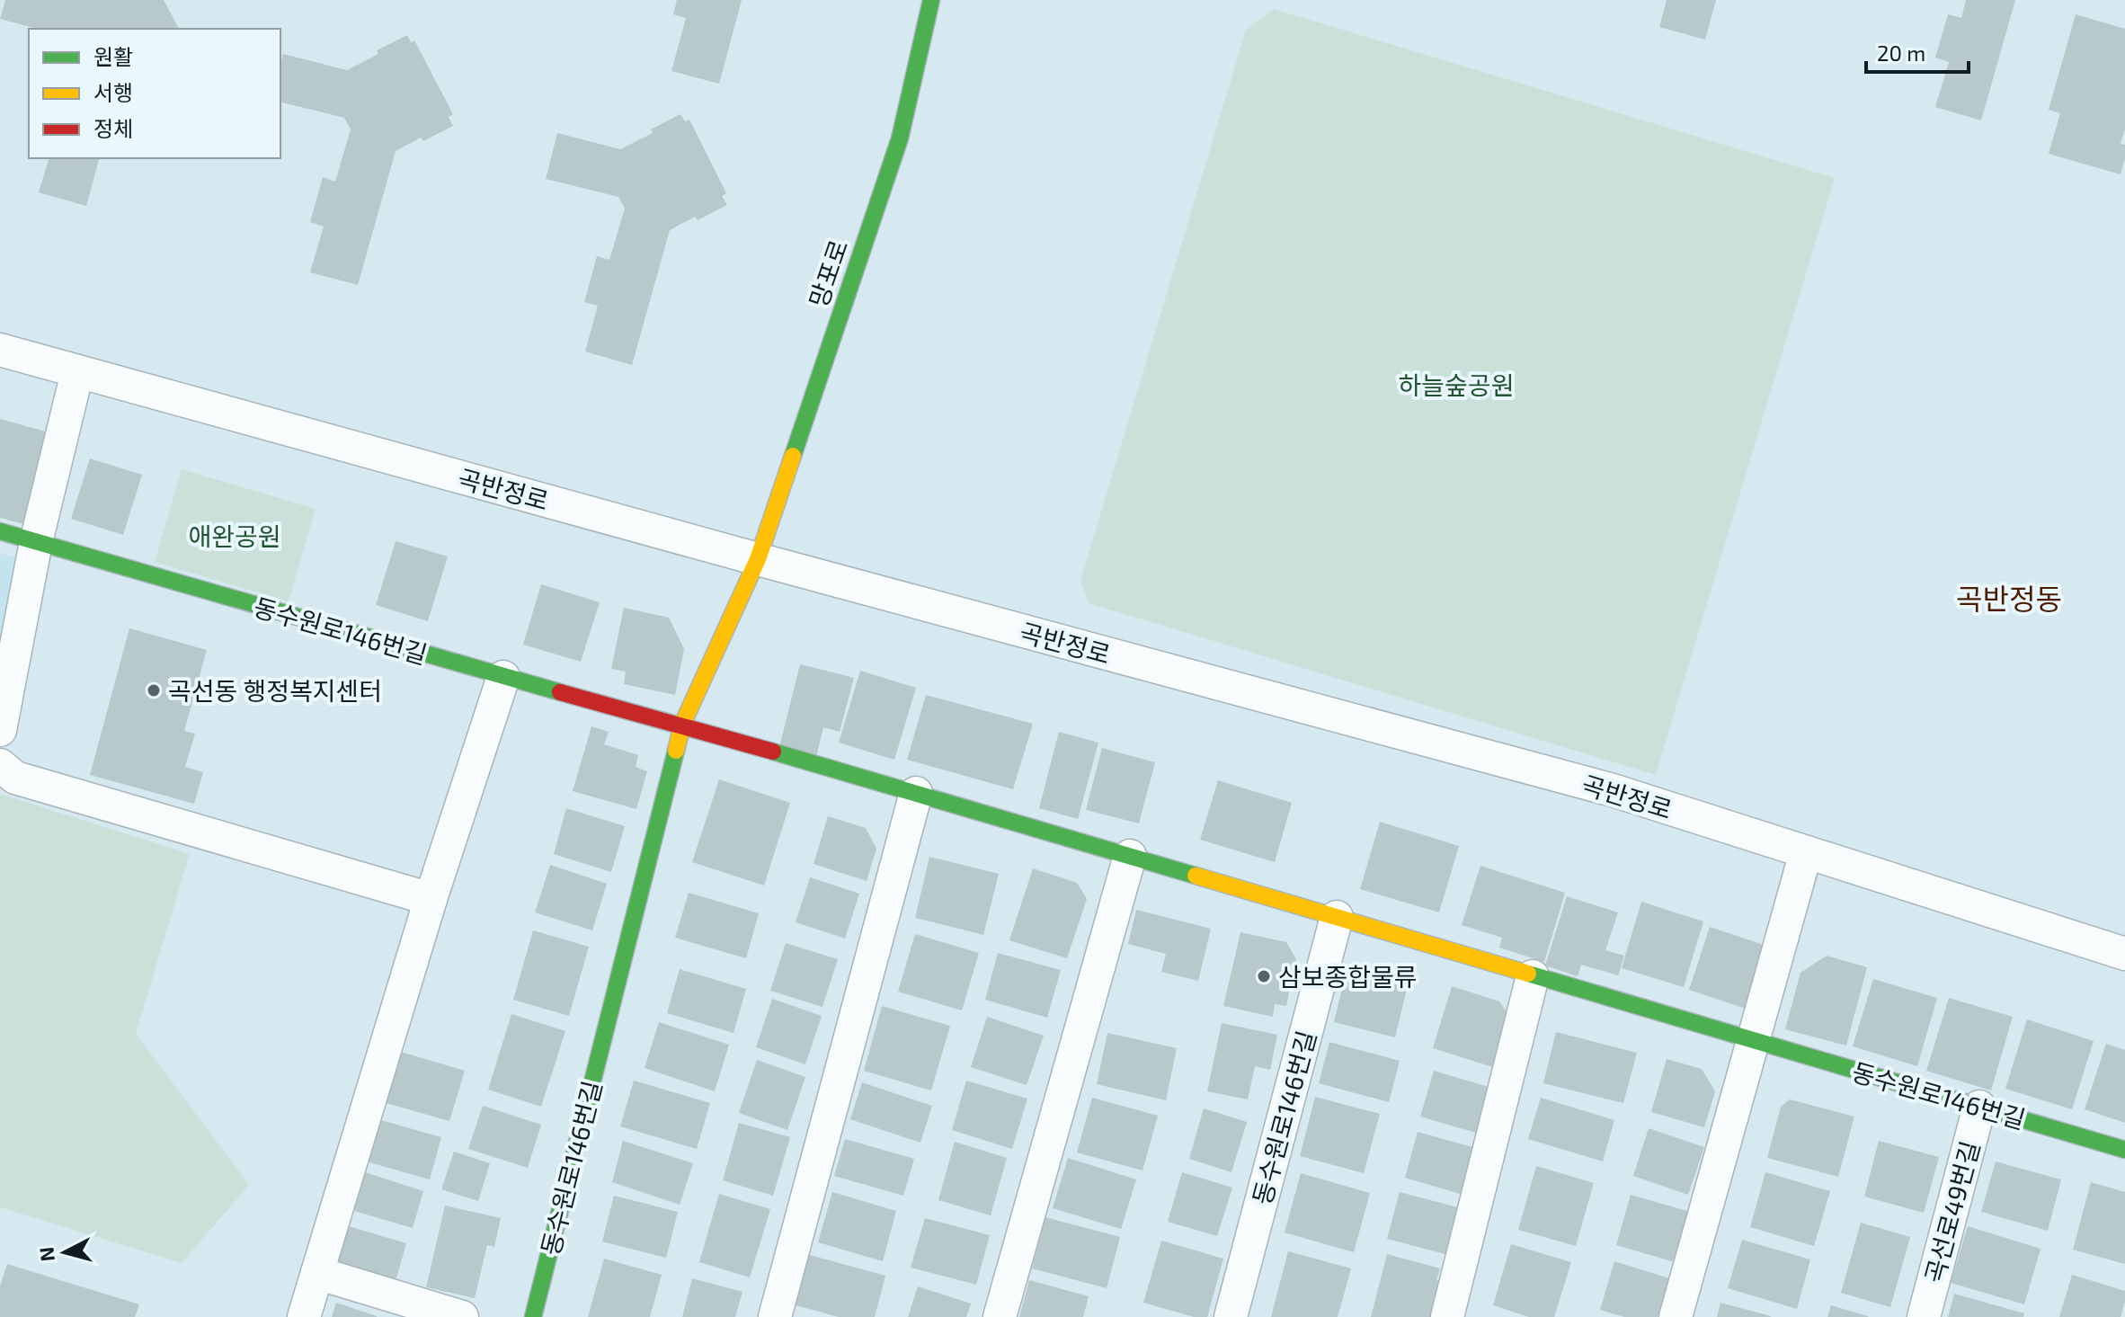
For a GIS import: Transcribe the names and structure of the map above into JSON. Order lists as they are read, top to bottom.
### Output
{
  "streets": {
    "street": [
      "망포로",
      "곡반정로",
      "동수원로146번길",
      "곡선로49번길"
    ]
  },
  "crossings": [
    ["망포로", "곡반정로"],
    ["망포로", "동수원로146번길"],
    ["동수원로146번길", "곡선로49번길"]
  ],
  "districts": ["곡반정동"],
  "parks": ["하늘숲공원", "애완공원"],
  "places": ["곡선동 행정복지센터", "삼보종합물류"],
  "legend": ["원활", "서행", "정체"],
  "scale_bar": "20 m",
  "north": "left"
}
